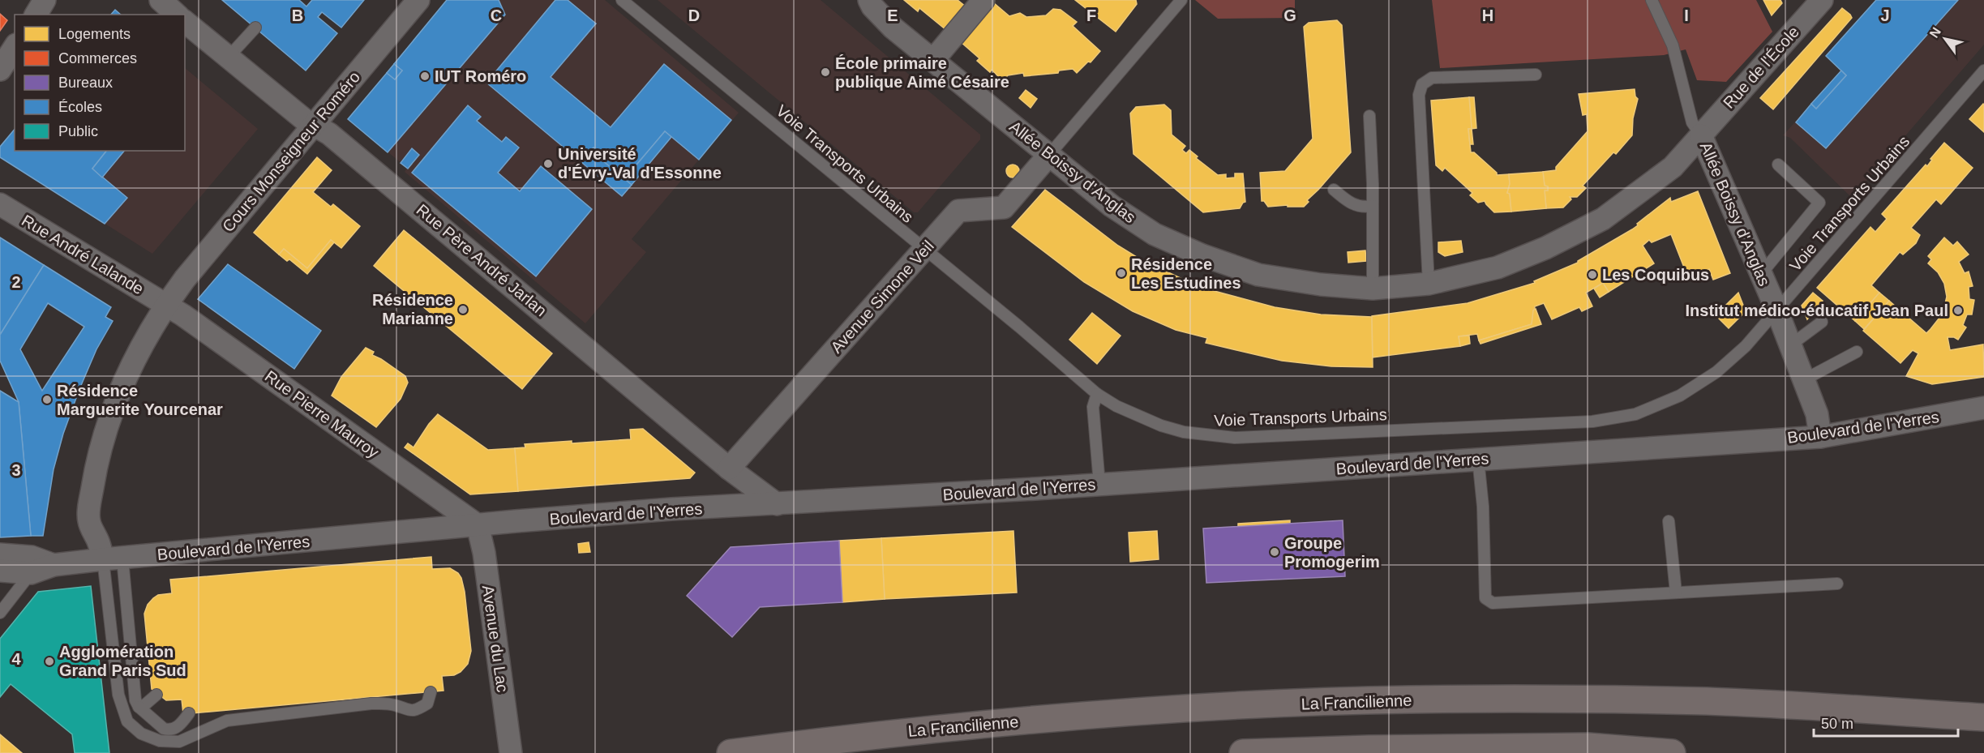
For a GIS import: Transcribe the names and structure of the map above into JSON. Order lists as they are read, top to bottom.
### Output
{
  "streets": {
    "highway": ["La Francilienne"],
    "street": [
      "Rue de l'École",
      "Cours Monseigneur Roméro",
      "Allée Boissy d'Anglas",
      "Rue André Lalande",
      "Rue Père André Jarlan",
      "Avenue Simone Veil",
      "Rue Pierre Mauroy",
      "Boulevard de l'Yerres",
      "Avenue du Lac"
    ],
    "lane": ["Voie Transports Urbains"]
  },
  "crossings": [
    ["Rue de l'École", "Allée Boissy d'Anglas"],
    ["Cours Monseigneur Roméro", "Rue André Lalande"],
    ["Cours Monseigneur Roméro", "Rue Père André Jarlan"],
    ["Cours Monseigneur Roméro", "Rue Pierre Mauroy"],
    ["Cours Monseigneur Roméro", "Boulevard de l'Yerres"],
    ["Voie Transports Urbains", "Allée Boissy d'Anglas"],
    ["Voie Transports Urbains", "Avenue Simone Veil"],
    ["Allée Boissy d'Anglas", "Avenue Simone Veil"],
    ["Allée Boissy d'Anglas", "Boulevard de l'Yerres"],
    ["Rue André Lalande", "Rue Pierre Mauroy"],
    ["Rue Père André Jarlan", "Avenue Simone Veil"],
    ["Rue Père André Jarlan", "Boulevard de l'Yerres"],
    ["Rue Pierre Mauroy", "Boulevard de l'Yerres"],
    ["Rue Pierre Mauroy", "Avenue du Lac"],
    ["Boulevard de l'Yerres", "Avenue du Lac"]
  ],
  "places": [
    "École primaire publique Aimé Césaire",
    "IUT Roméro",
    "Université d'Évry-Val d'Essonne",
    "Résidence Les Estudines",
    "Les Coquibus",
    "Résidence Marianne",
    "Institut médico-éducatif Jean Paul",
    "Résidence Marguerite Yourcenar",
    "Groupe Promogerim",
    "Agglomération Grand Paris Sud"
  ],
  "legend": [
    "Logements",
    "Commerces",
    "Bureaux",
    "Écoles",
    "Public"
  ],
  "scale_bar": "50 m",
  "north": "top left",
  "grid": {
    "columns": [
      "B",
      "C",
      "D",
      "E",
      "F",
      "G",
      "H",
      "I",
      "J"
    ],
    "rows": ["2", "3", "4"]
  }
}
